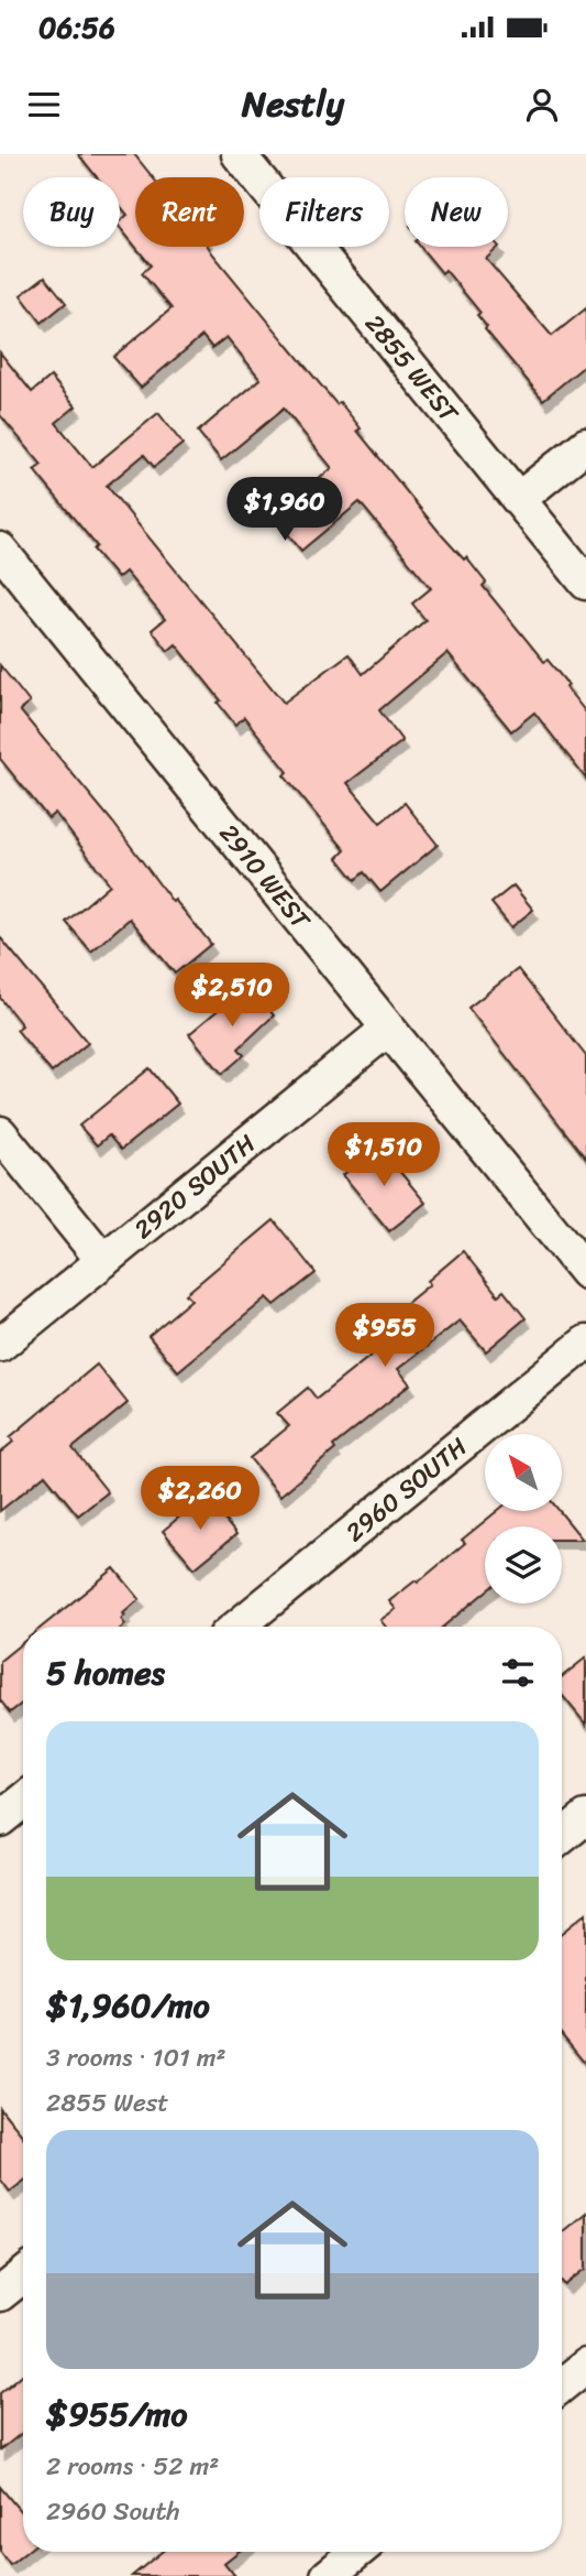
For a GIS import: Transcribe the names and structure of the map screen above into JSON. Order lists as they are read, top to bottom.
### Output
{
  "streets": {
    "street": [
      "2855 WEST",
      "2910 WEST",
      "2920 SOUTH",
      "2960 SOUTH"
    ]
  },
  "crossings": [
    ["2910 WEST", "2920 SOUTH"]
  ],
  "north": "top left",
  "page": {
    "status": "06:56",
    "header": "Nestly",
    "chip": [
      "Buy",
      "Rent",
      "Filters",
      "New"
    ],
    "price": [
      "$1,960",
      "$2,510",
      "$1,510",
      "$955",
      "$2,260"
    ],
    "heading": "5 homes",
    "list": [
      {
        "name": "$1,960/mo",
        "note": "3 rooms · 101 m² · 2855 West"
      },
      {
        "name": "$955/mo",
        "note": "2 rooms · 52 m² · 2960 South"
      }
    ]
  }
}
